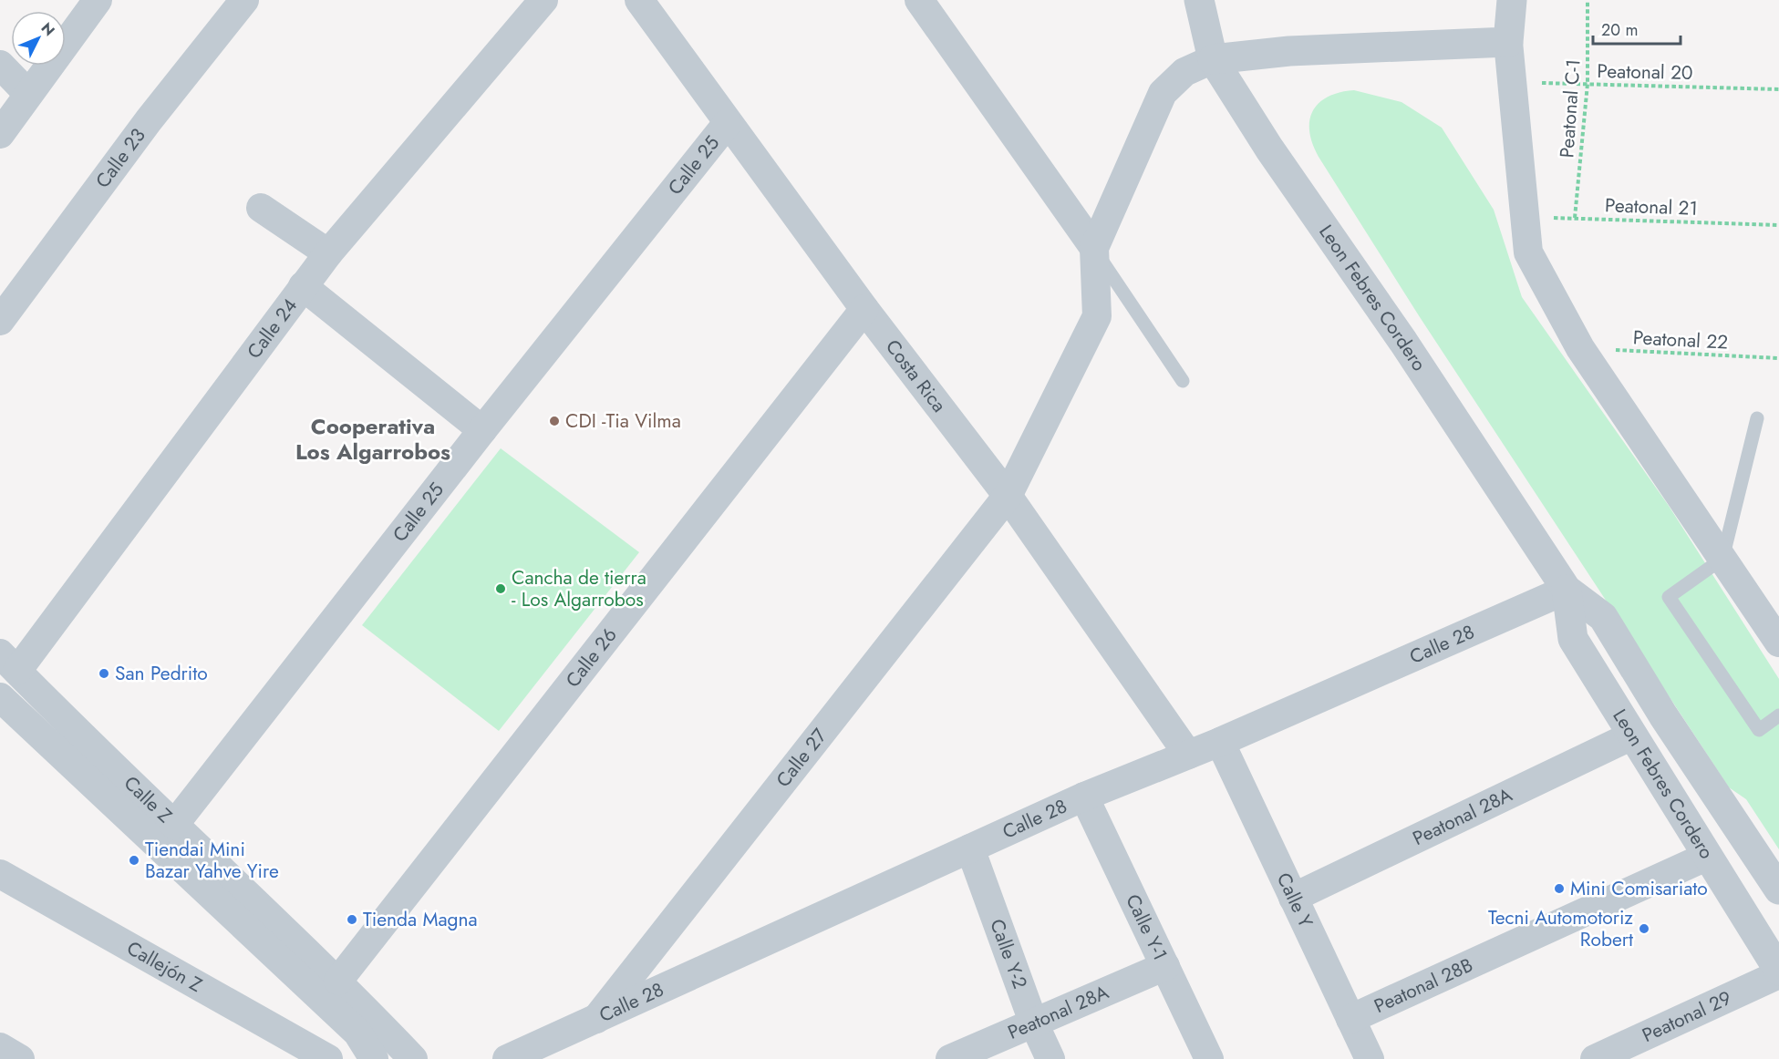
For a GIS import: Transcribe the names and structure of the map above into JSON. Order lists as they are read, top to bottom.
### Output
{
  "streets": {
    "street": [
      "Calle 23",
      "Calle 25",
      "Leon Febres Cordero",
      "Calle 24",
      "Costa Rica",
      "Calle 28",
      "Calle 26",
      "Calle 27",
      "Calle Z",
      "Peatonal 28A",
      "Calle Y",
      "Calle Y-1",
      "Calle Y-2",
      "Callejón Z",
      "Peatonal 28B",
      "Peatonal 29"
    ],
    "path": [
      "Peatonal 20",
      "Peatonal C-1",
      "Peatonal 21",
      "Peatonal 22"
    ]
  },
  "crossings": [
    ["Peatonal 20", "Peatonal C-1"],
    ["Peatonal C-1", "Peatonal 21"],
    ["Calle 25", "Costa Rica"],
    ["Calle 25", "Calle Z"],
    ["Leon Febres Cordero", "Calle 28"],
    ["Leon Febres Cordero", "Peatonal 28A"],
    ["Leon Febres Cordero", "Peatonal 28B"],
    ["Leon Febres Cordero", "Peatonal 29"],
    ["Calle 24", "Calle Z"],
    ["Costa Rica", "Calle 28"],
    ["Costa Rica", "Calle 26"],
    ["Costa Rica", "Calle 27"],
    ["Calle 28", "Calle 27"],
    ["Calle 28", "Calle Y"],
    ["Calle 28", "Calle Y-1"],
    ["Calle 28", "Calle Y-2"],
    ["Calle 26", "Calle Z"],
    ["Peatonal 28A", "Calle Y"],
    ["Peatonal 28A", "Calle Y-1"],
    ["Peatonal 28A", "Calle Y-2"],
    ["Calle Y", "Peatonal 28B"]
  ],
  "districts": ["Cooperativa Los Algarrobos"],
  "places": [
    "CDI -Tia Vilma",
    "Cancha de tierra - Los Algarrobos",
    "San Pedrito",
    "Tiendai Mini Bazar Yahve Yire",
    "Mini Comisariato",
    "Tienda Magna",
    "Tecni Automotoriz Robert"
  ],
  "scale_bar": "20 m",
  "north": "top right"
}
